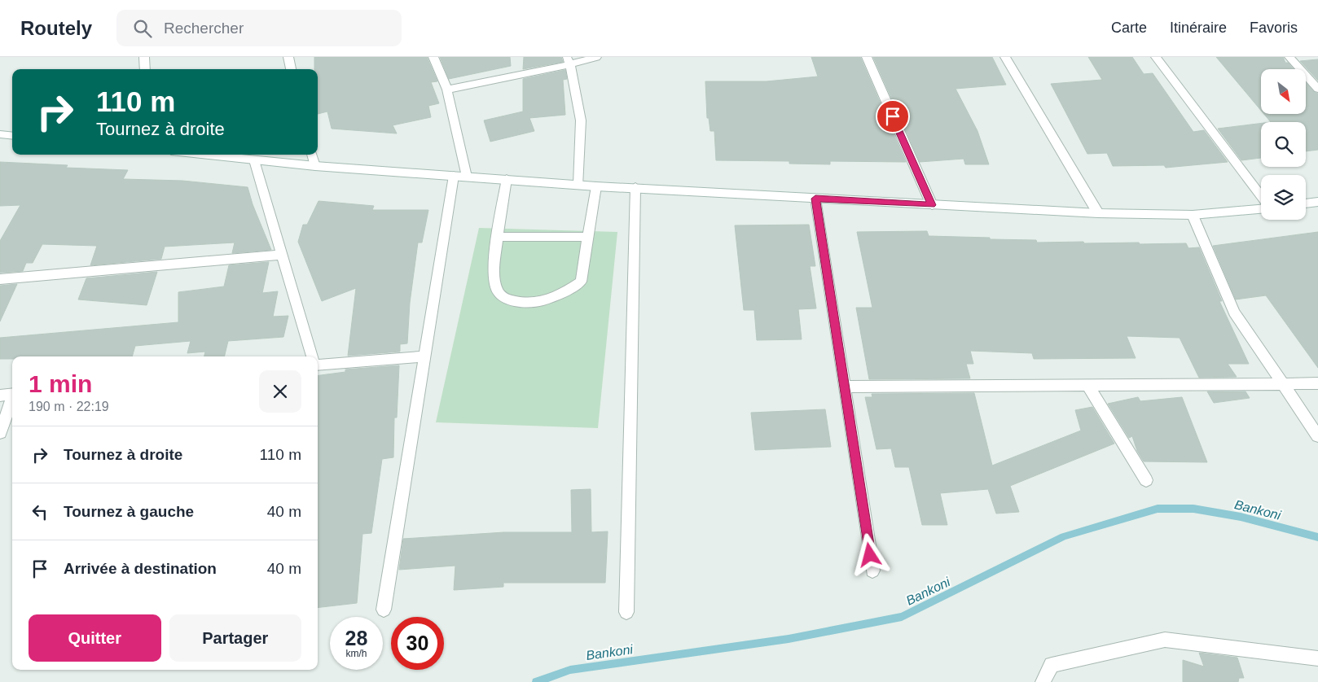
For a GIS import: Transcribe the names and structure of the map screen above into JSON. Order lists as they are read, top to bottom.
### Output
{
  "water": ["Bankoni"],
  "north": "bottom right",
  "page": {
    "header": "Routely",
    "search": "Rechercher",
    "nav": ["Carte", "Itinéraire", "Favoris"],
    "turn": ["110 m", "Tournez à droite"],
    "heading": ["1 min", "190 m · 22:19"],
    "list": [
      {
        "name": "Tournez à droite",
        "value": "110 m"
      },
      {
        "name": "Tournez à gauche",
        "value": "40 m"
      },
      {
        "name": "Arrivée à destination",
        "value": "40 m"
      }
    ],
    "buttons": ["Quitter", "Partager"],
    "speed": "28 km/h",
    "limit": "30"
  }
}
